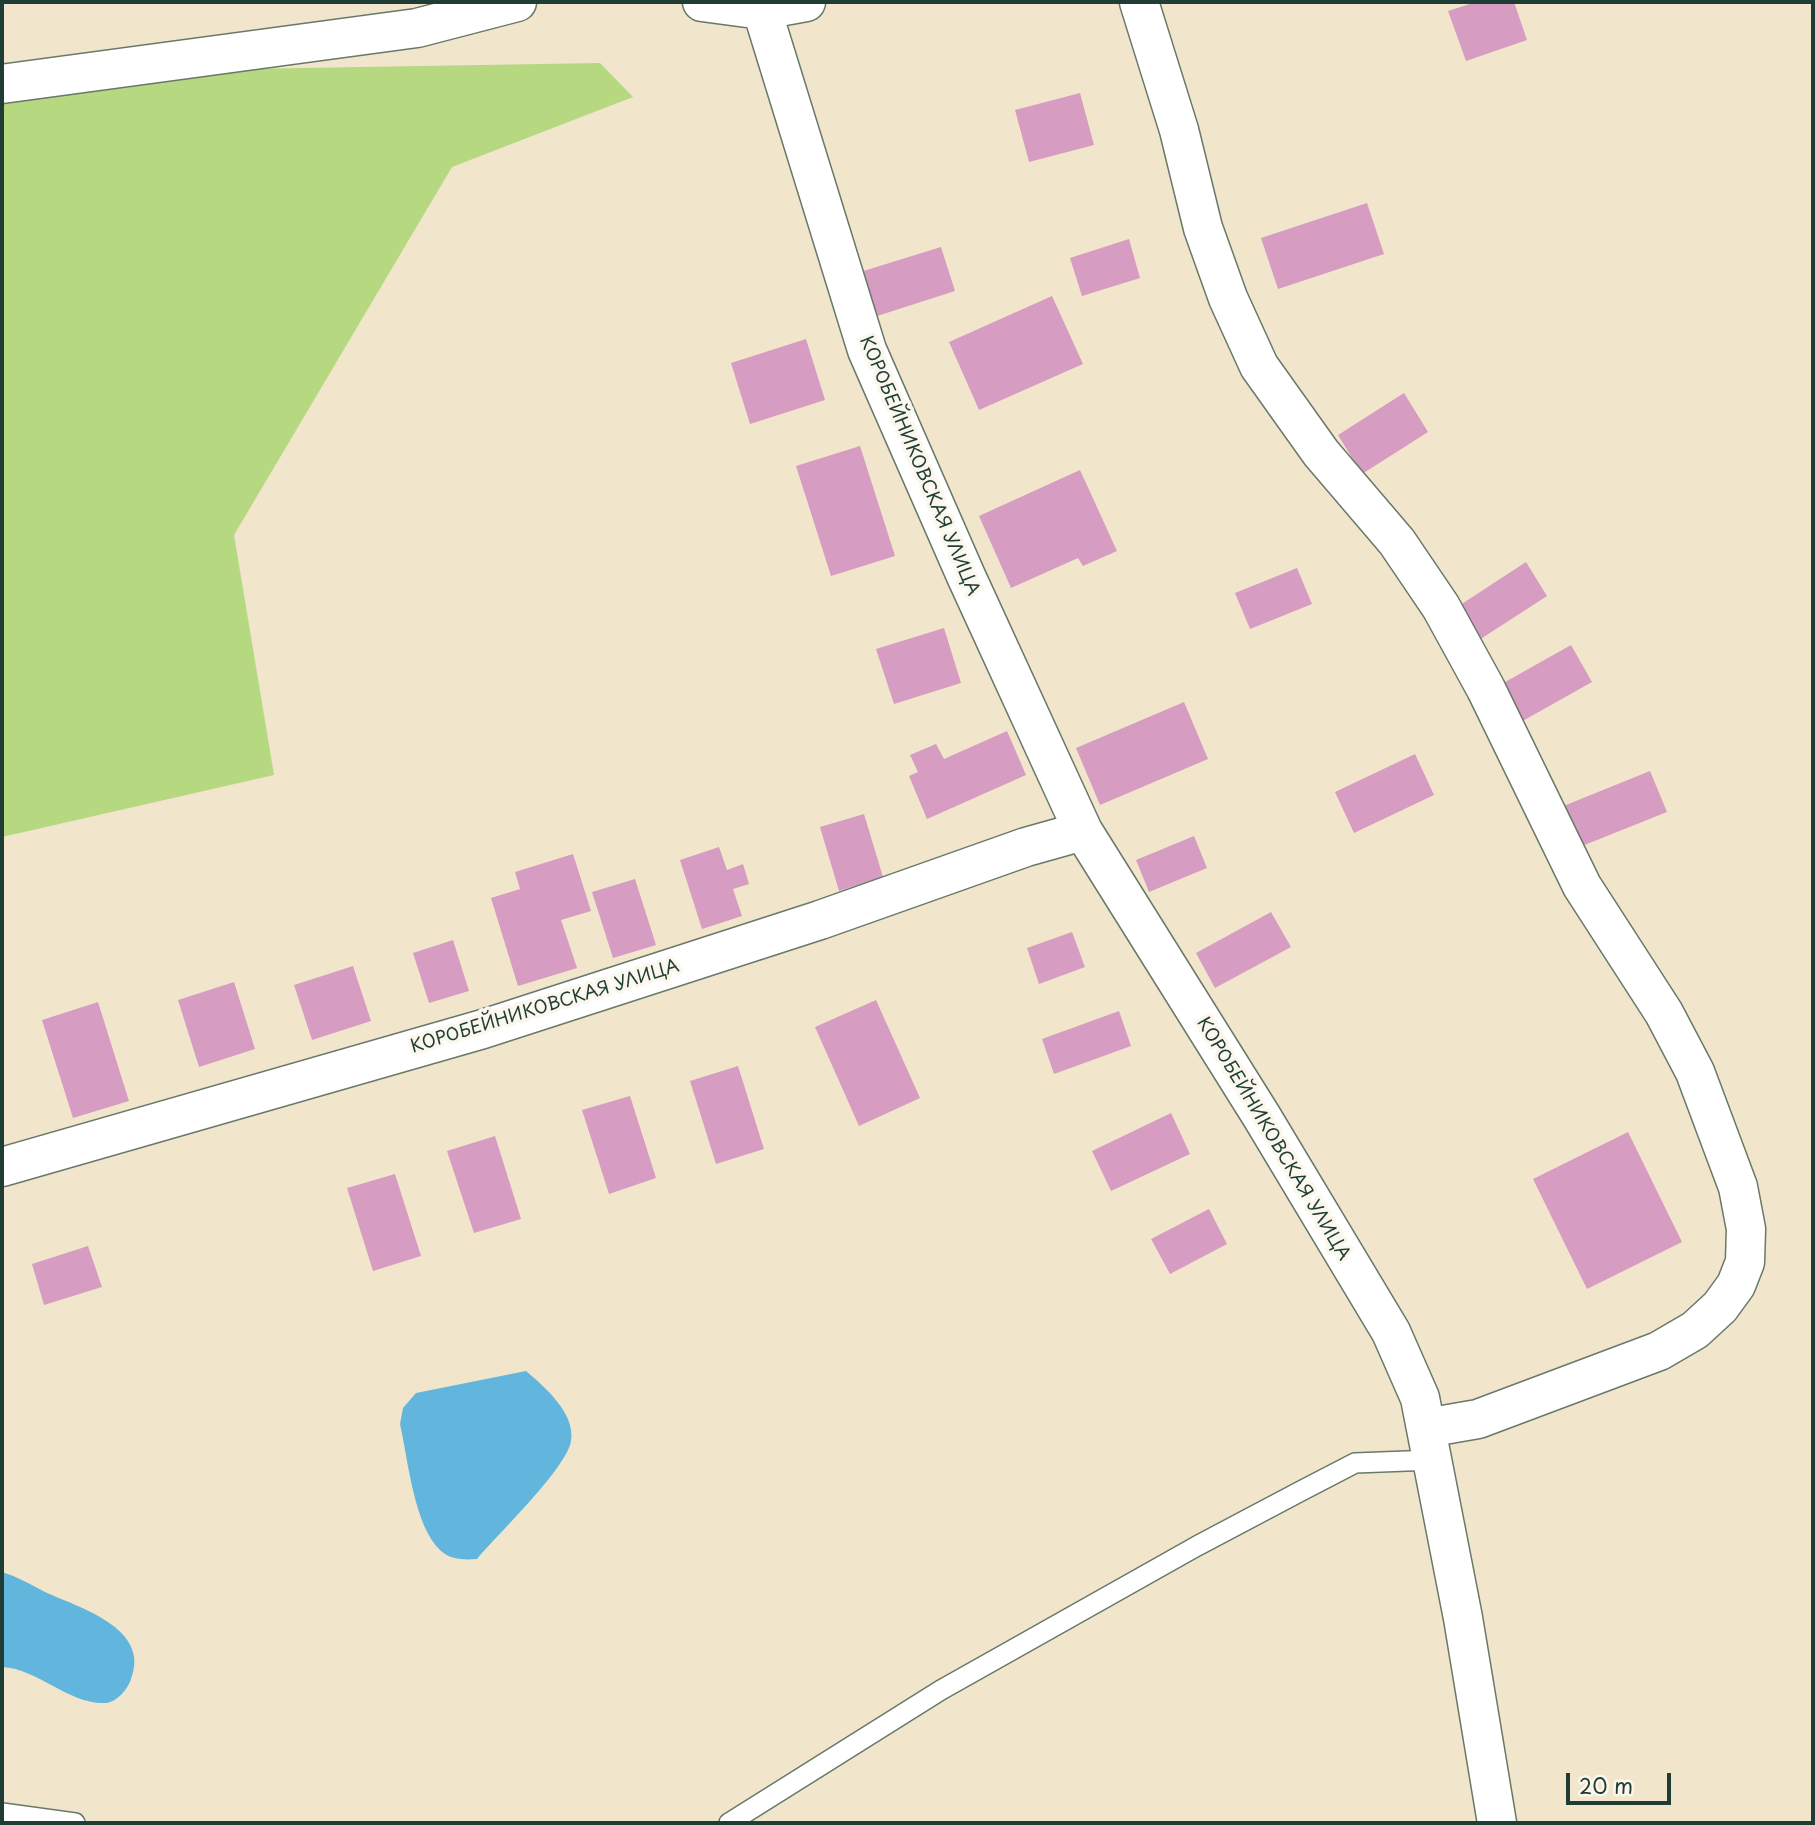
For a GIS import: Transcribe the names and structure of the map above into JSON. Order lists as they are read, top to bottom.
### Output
{
  "streets": {
    "street": ["КОРОБЕЙНИКОВСКАЯ УЛИЦА"]
  },
  "scale_bar": "20 m"
}
